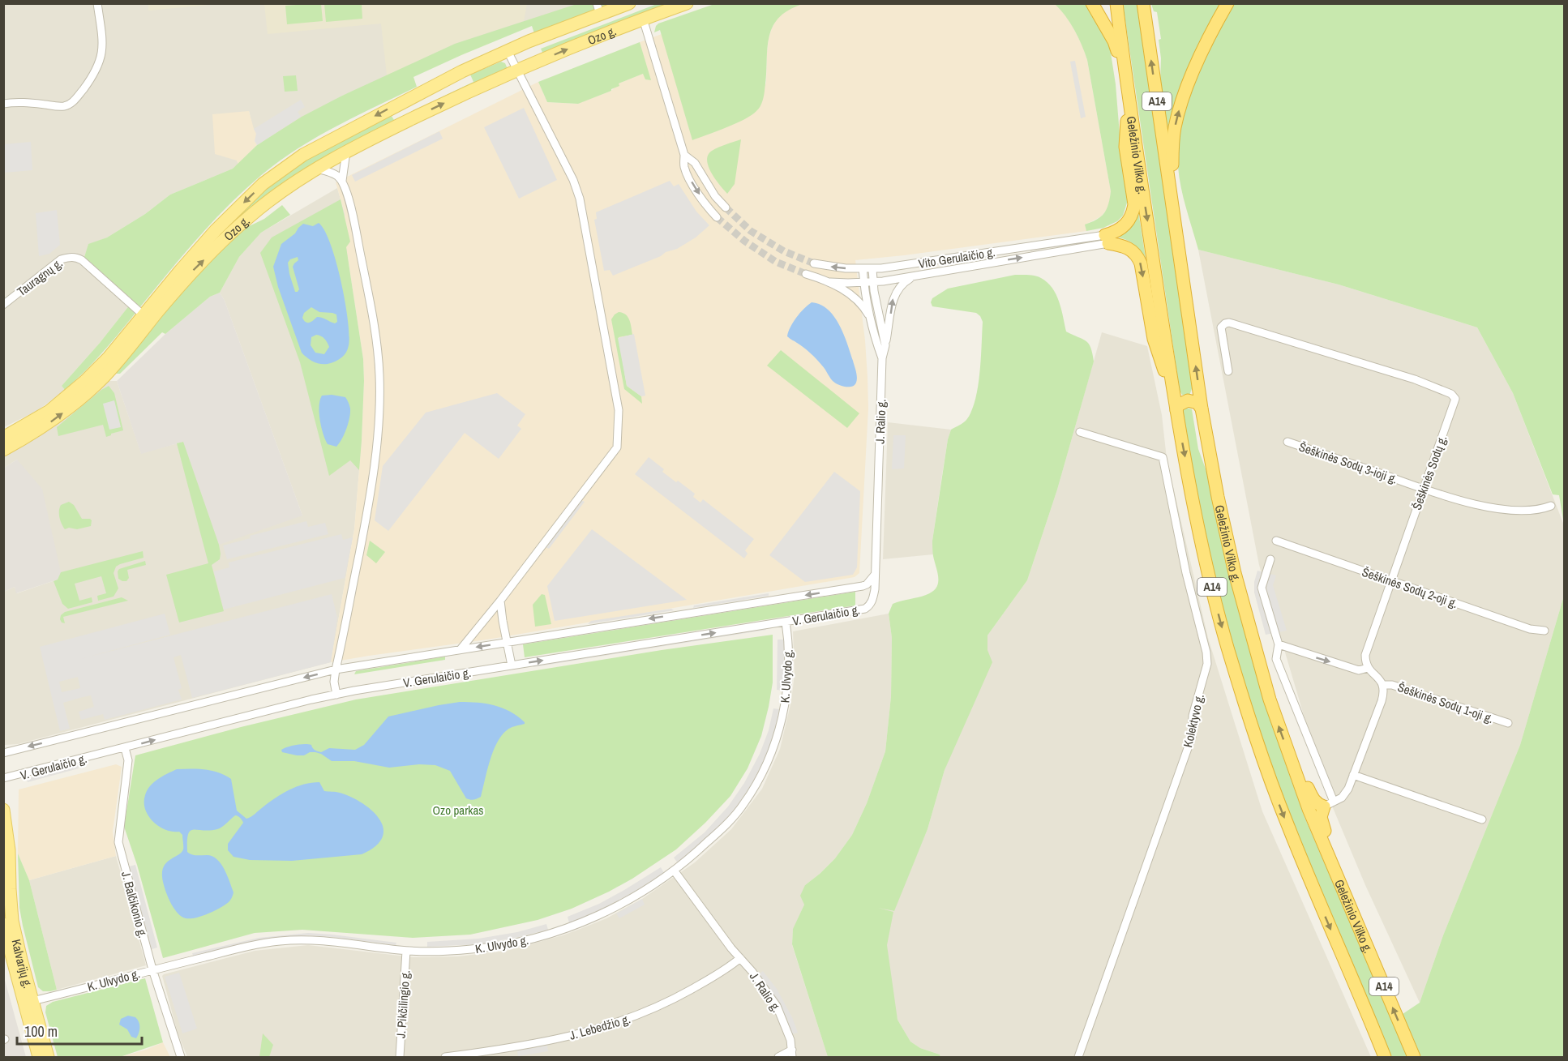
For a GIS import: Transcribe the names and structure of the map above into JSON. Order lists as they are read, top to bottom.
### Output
{
  "streets": {
    "highway": ["A14", "Geležinio Vilko g."],
    "main road": ["Ozo g.", "Kalvarijų g."],
    "street": [
      "Vito Gerulaičio g.",
      "Tauragnų g.",
      "J. Ralio g.",
      "Šeškinės Sodų 3-ioji g.",
      "Šeškinės Sodų g.",
      "Šeškinės Sodų 2-oji g.",
      "V. Gerulaičio g.",
      "K. Ulvydo g.",
      "Šeškinės Sodų 1-oji g.",
      "Kolektyvo g.",
      "J. Balčikonio g.",
      "J. Pikčilingio g.",
      "J. Lebedžio g."
    ]
  },
  "crossings": [
    ["Ozo g.", "Tauragnų g."],
    ["Vito Gerulaičio g.", "J. Ralio g."],
    ["J. Ralio g.", "V. Gerulaičio g."],
    ["J. Ralio g.", "K. Ulvydo g."],
    ["J. Ralio g.", "J. Lebedžio g."],
    ["Šeškinės Sodų 3-ioji g.", "Šeškinės Sodų g."],
    ["Šeškinės Sodų g.", "Šeškinės Sodų 2-oji g."],
    ["V. Gerulaičio g.", "K. Ulvydo g."],
    ["V. Gerulaičio g.", "J. Balčikonio g."],
    ["K. Ulvydo g.", "J. Balčikonio g."],
    ["K. Ulvydo g.", "Kalvarijų g."],
    ["K. Ulvydo g.", "J. Pikčilingio g."]
  ],
  "parks": ["Ozo parkas"],
  "scale_bar": "100 m"
}
